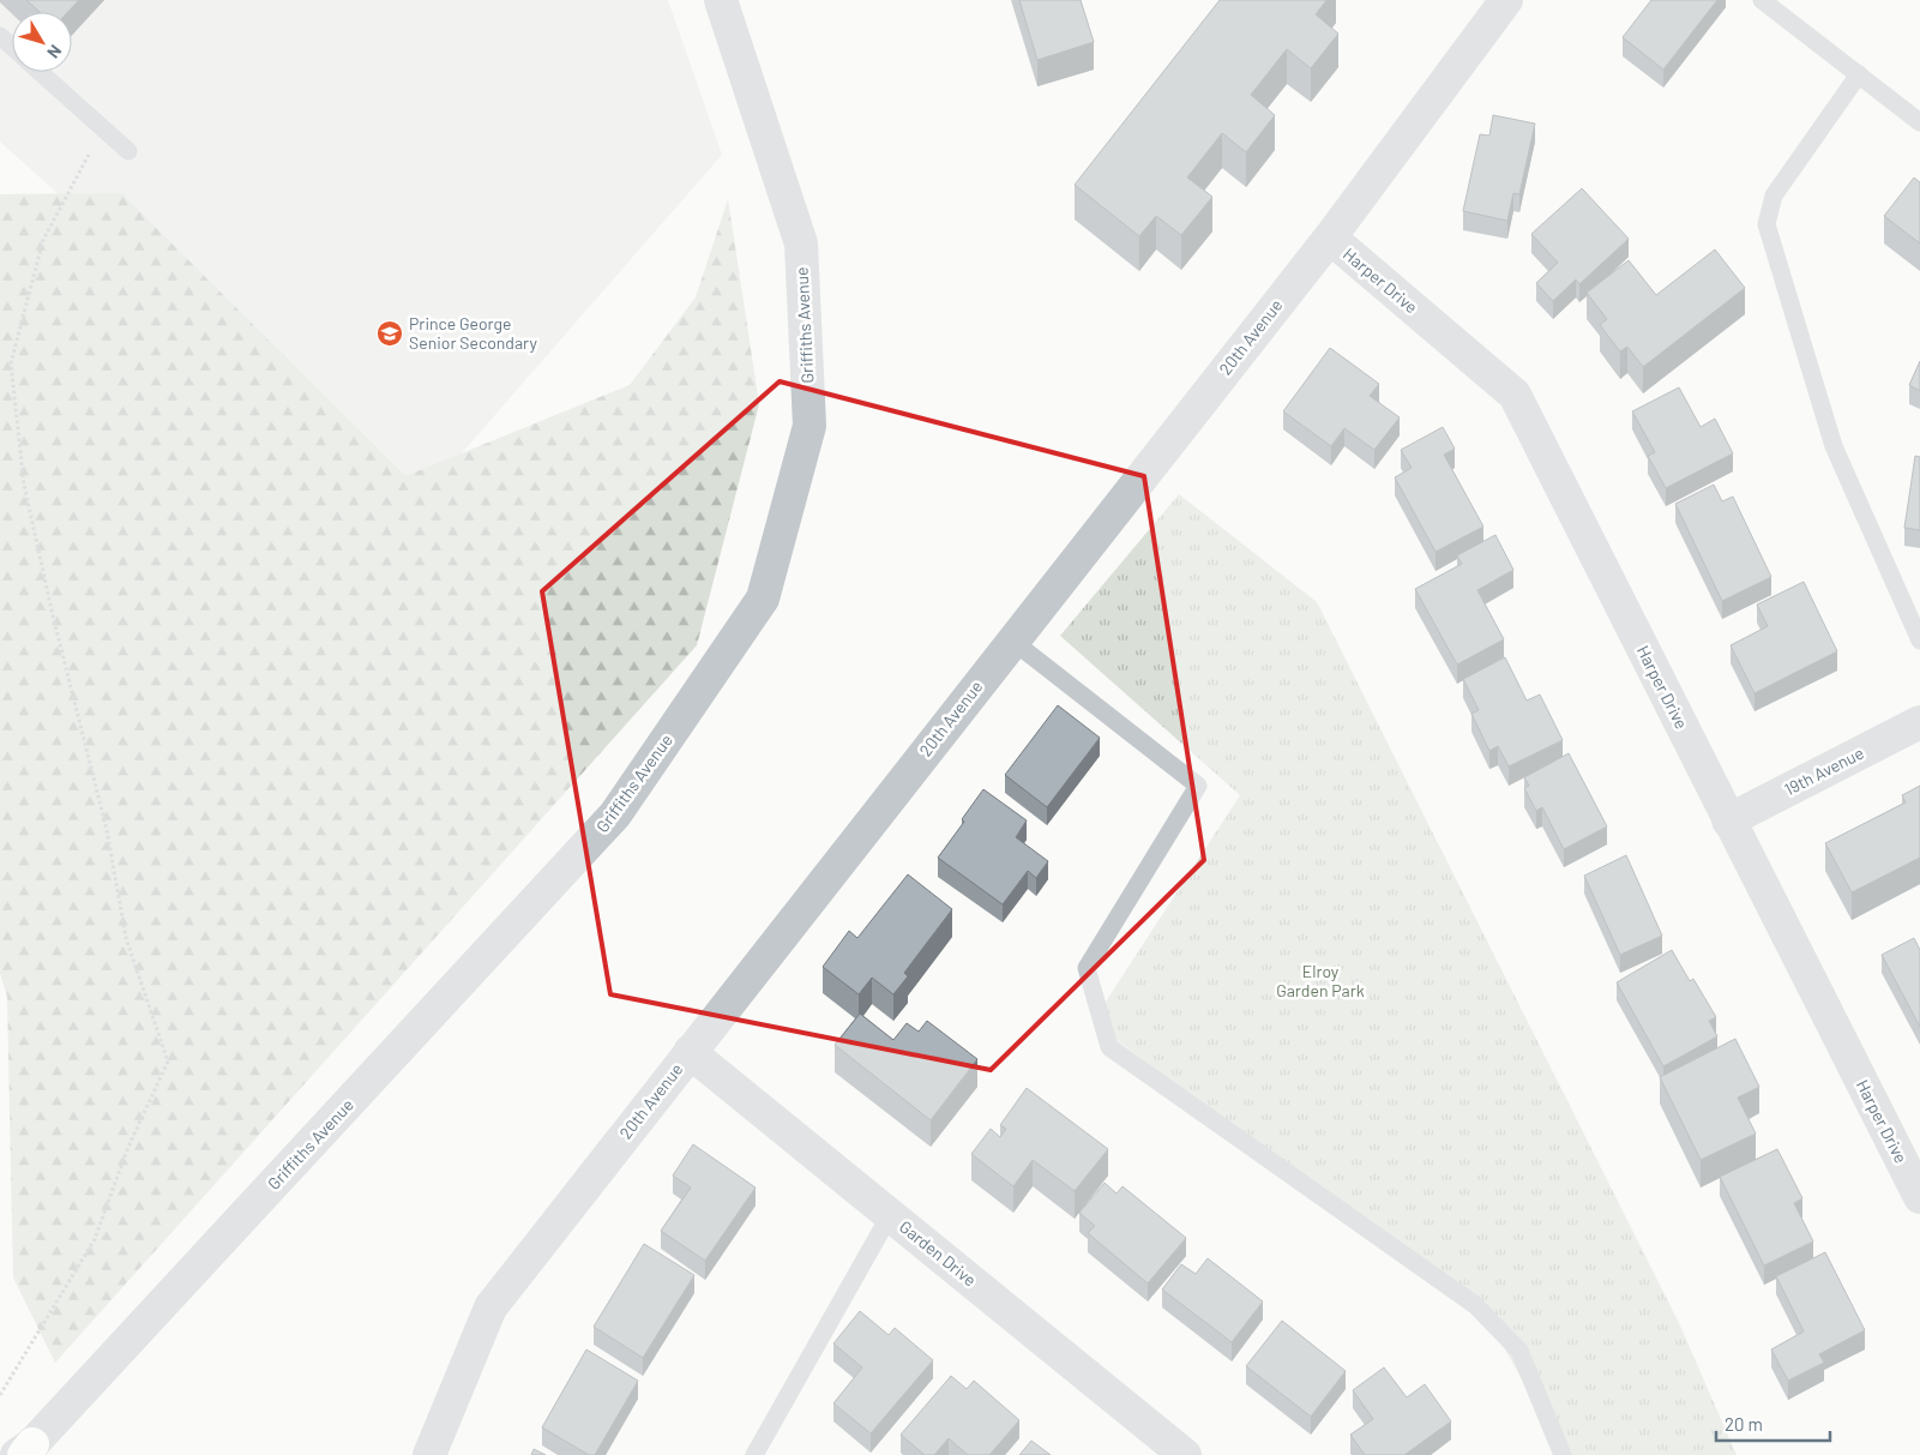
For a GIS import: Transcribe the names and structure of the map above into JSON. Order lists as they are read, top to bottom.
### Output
{
  "streets": {
    "street": [
      "Harper Drive",
      "Griffiths Avenue",
      "20th Avenue",
      "19th Avenue",
      "Garden Drive"
    ]
  },
  "crossings": [
    ["Harper Drive", "20th Avenue"],
    ["Harper Drive", "19th Avenue"],
    ["20th Avenue", "Garden Drive"]
  ],
  "parks": ["Elroy Garden Park"],
  "places": {
    "school or university": ["Prince George Senior Secondary"]
  },
  "scale_bar": "20 m",
  "north": "bottom right"
}
